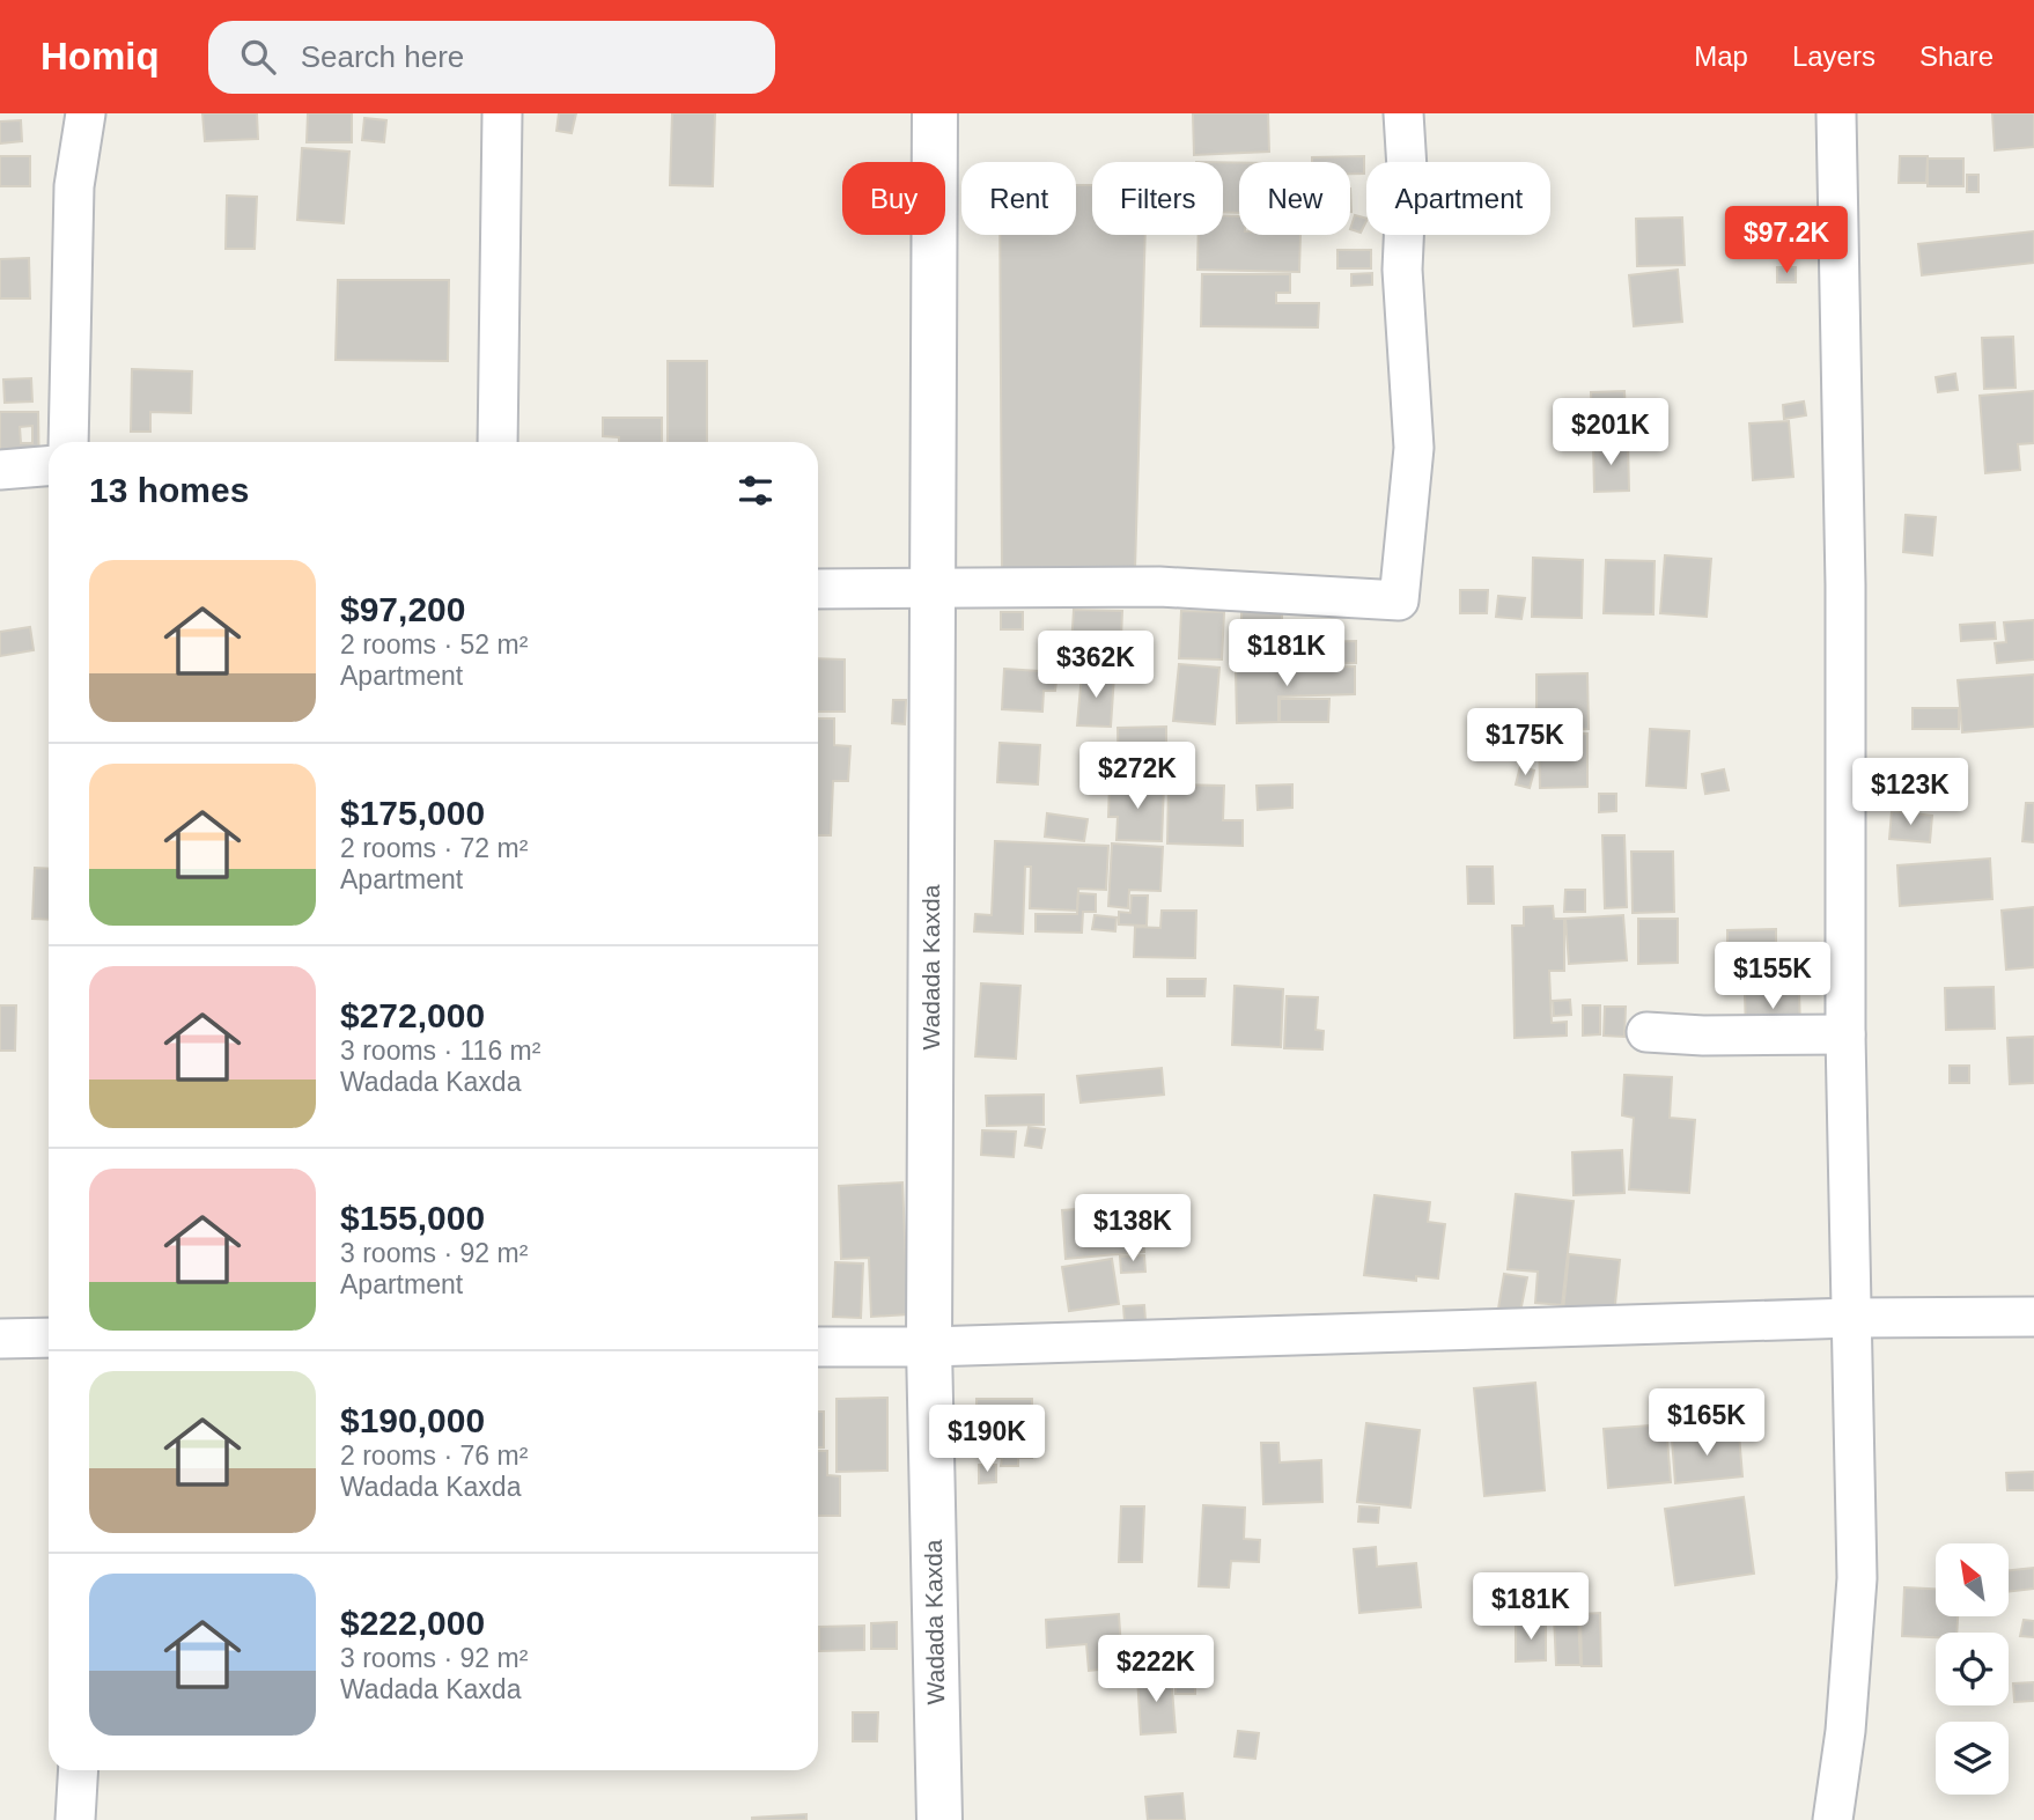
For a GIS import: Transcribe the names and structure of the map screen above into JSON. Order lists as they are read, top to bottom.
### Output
{
  "streets": {
    "street": ["Wadada Kaxda"]
  },
  "north": "top left",
  "page": {
    "header": "Homiq",
    "search": "Search here",
    "nav": ["Map", "Layers", "Share"],
    "chip": [
      "Buy",
      "Rent",
      "Filters",
      "New",
      "Apartment"
    ],
    "price": [
      "$97.2K",
      "$201K",
      "$181K",
      "$362K",
      "$175K",
      "$272K",
      "$123K",
      "$155K",
      "$138K",
      "$165K",
      "$190K",
      "$181K",
      "$222K"
    ],
    "heading": "13 homes",
    "list": [
      {
        "name": "$97,200",
        "note": "2 rooms · 52 m² · Apartment"
      },
      {
        "name": "$175,000",
        "note": "2 rooms · 72 m² · Apartment"
      },
      {
        "name": "$272,000",
        "note": "3 rooms · 116 m² · Wadada Kaxda"
      },
      {
        "name": "$155,000",
        "note": "3 rooms · 92 m² · Apartment"
      },
      {
        "name": "$190,000",
        "note": "2 rooms · 76 m² · Wadada Kaxda"
      },
      {
        "name": "$222,000",
        "note": "3 rooms · 92 m² · Wadada Kaxda"
      }
    ]
  }
}
